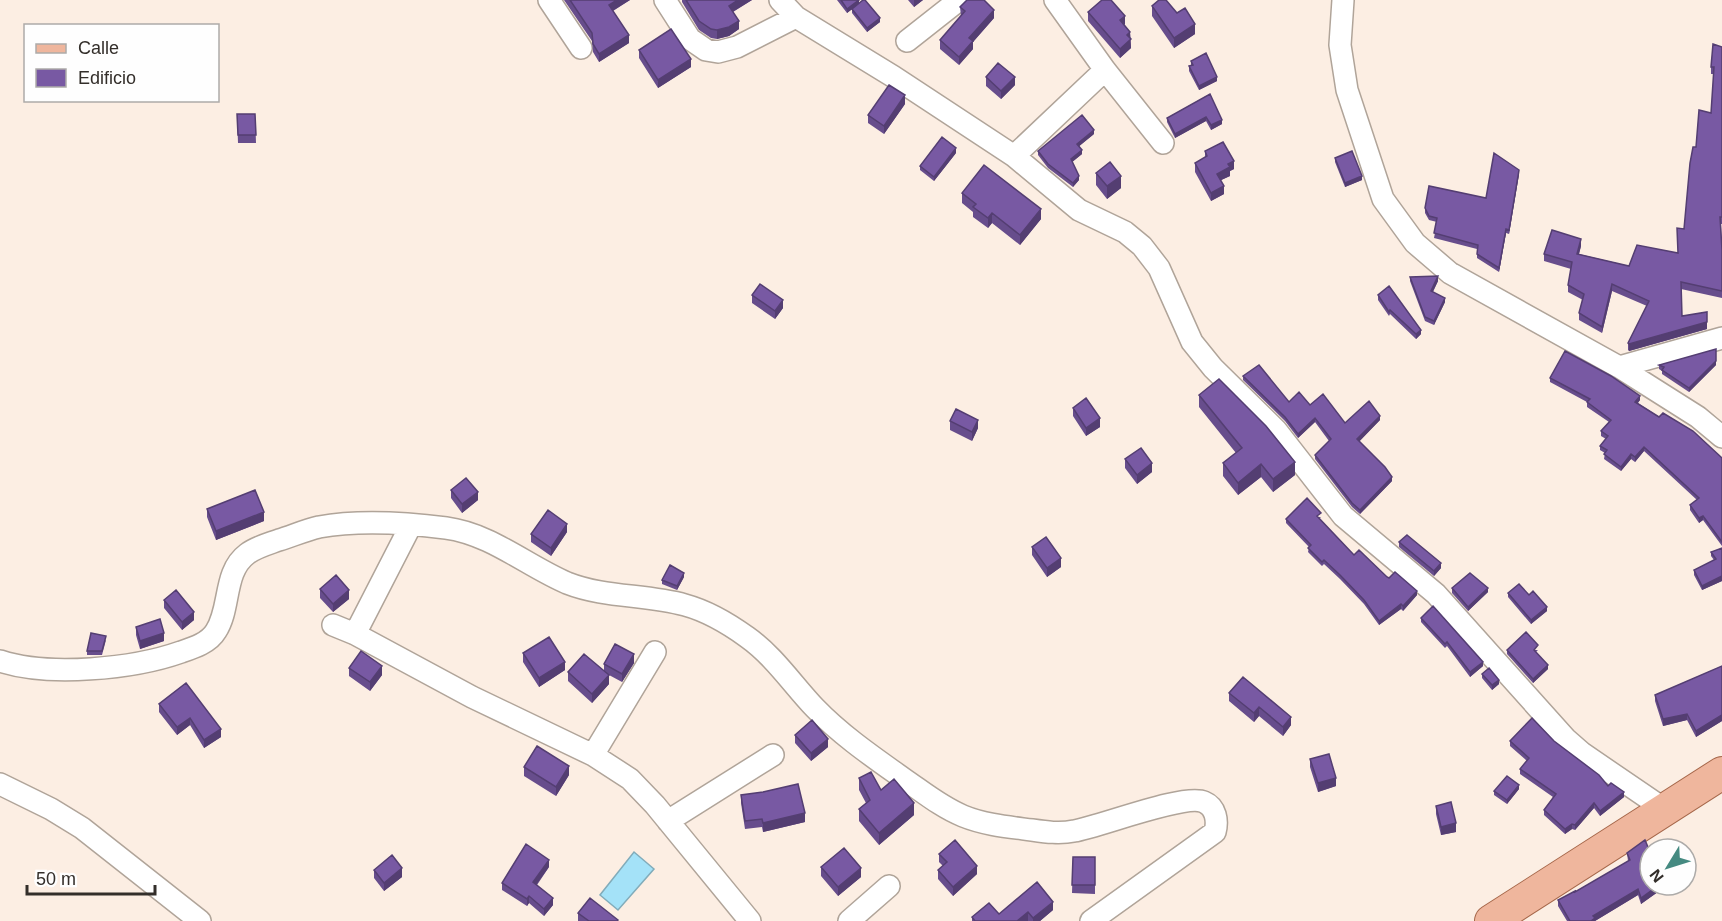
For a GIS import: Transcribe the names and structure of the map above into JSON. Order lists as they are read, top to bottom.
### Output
{
  "legend": ["Calle", "Edificio"],
  "scale_bar": "50 m",
  "north": "bottom left"
}
